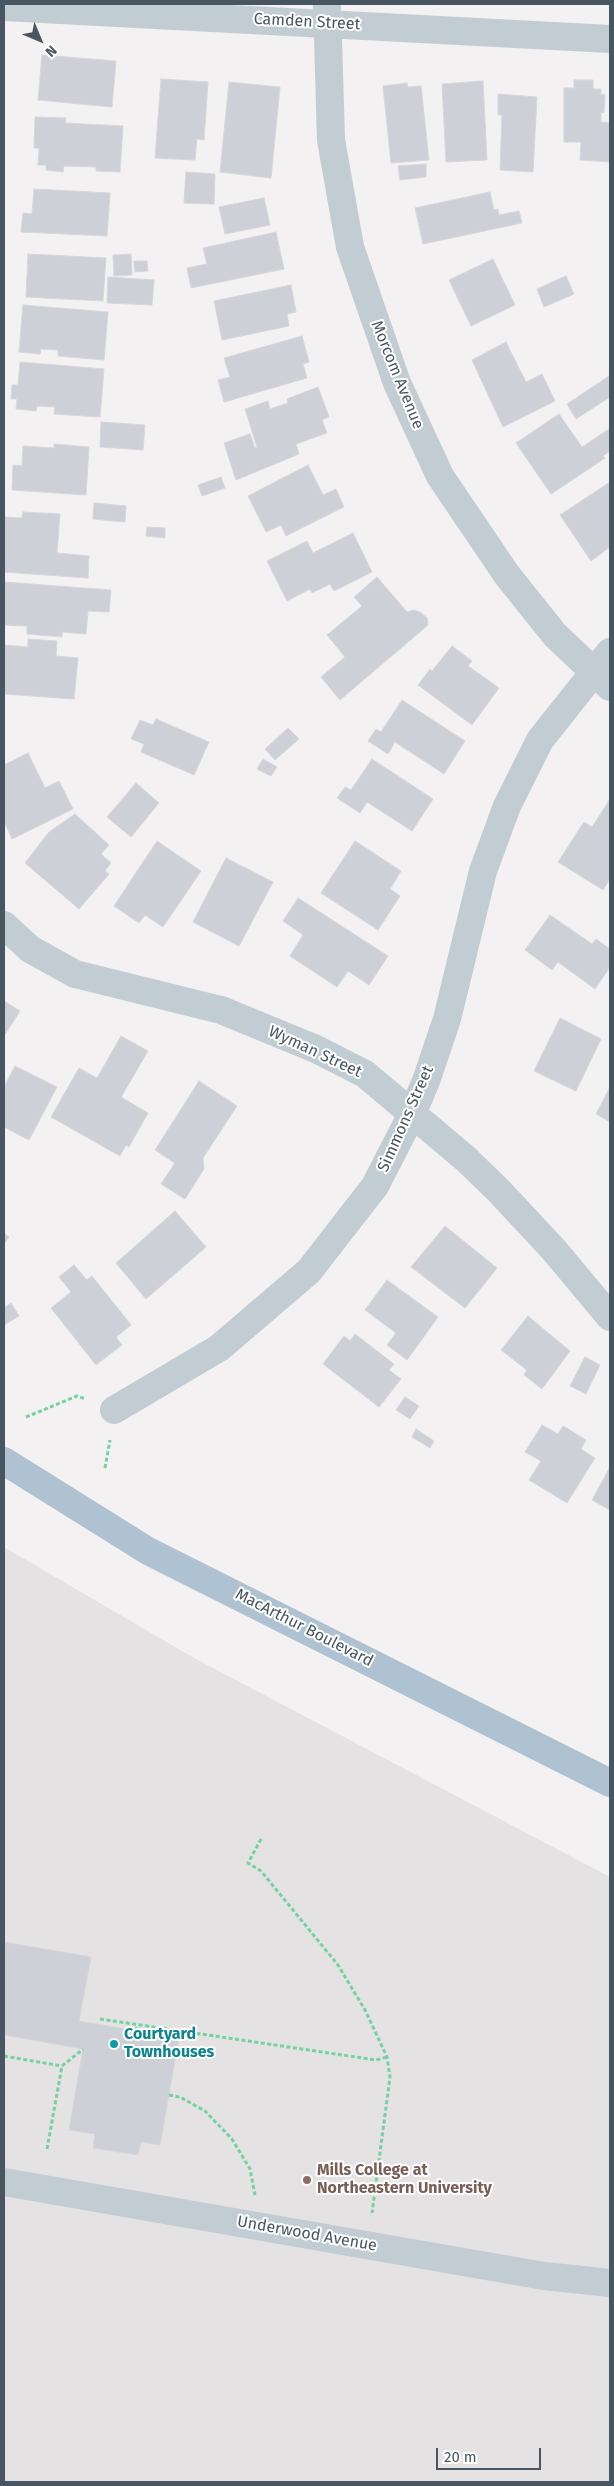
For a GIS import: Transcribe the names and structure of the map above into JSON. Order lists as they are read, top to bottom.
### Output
{
  "streets": {
    "main road": ["MacArthur Boulevard"],
    "street": [
      "Camden Street",
      "Morcom Avenue",
      "Wyman Street",
      "Simmons Street",
      "Underwood Avenue"
    ]
  },
  "crossings": [
    ["Camden Street", "Morcom Avenue"],
    ["Morcom Avenue", "Simmons Street"],
    ["Wyman Street", "Simmons Street"]
  ],
  "places": ["Courtyard Townhouses", "Mills College at Northeastern University"],
  "scale_bar": "20 m",
  "north": "bottom right"
}
